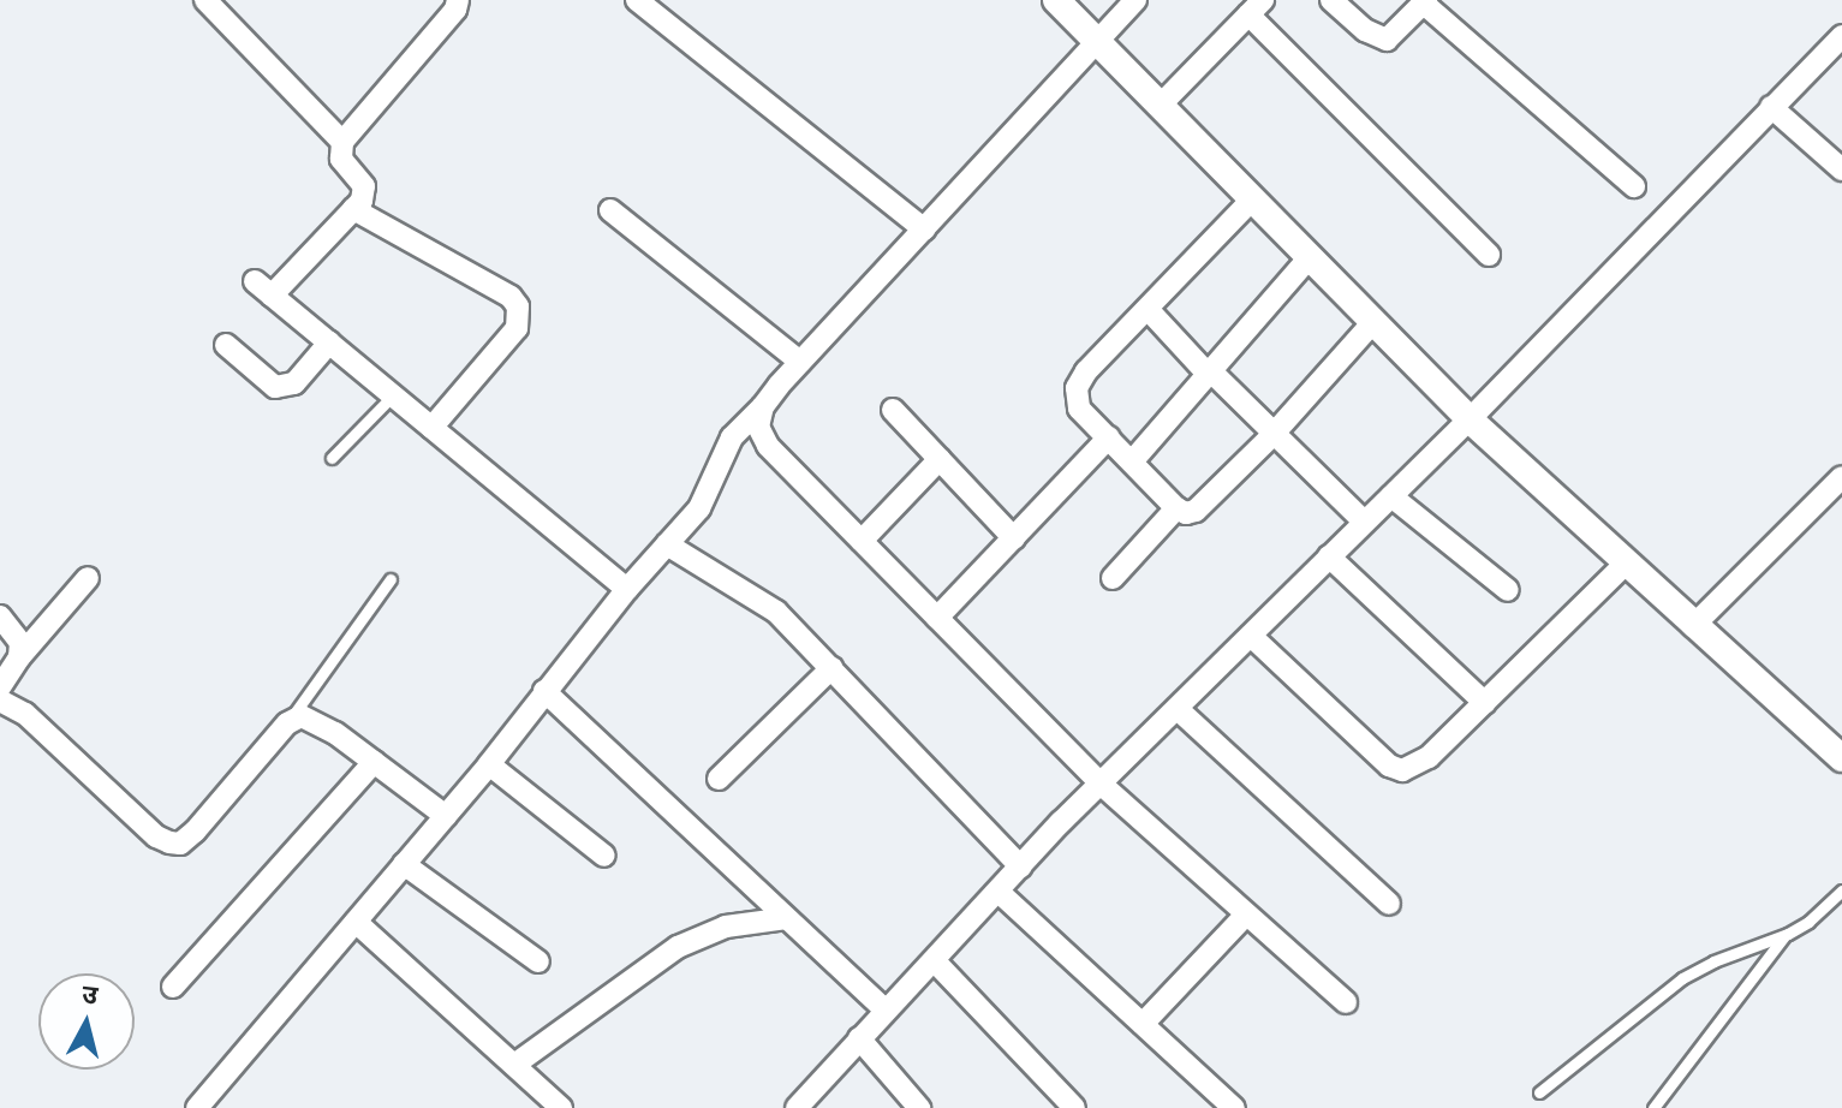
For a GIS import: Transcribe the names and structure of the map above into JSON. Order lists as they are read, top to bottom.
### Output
{
  "north": "top"
}
